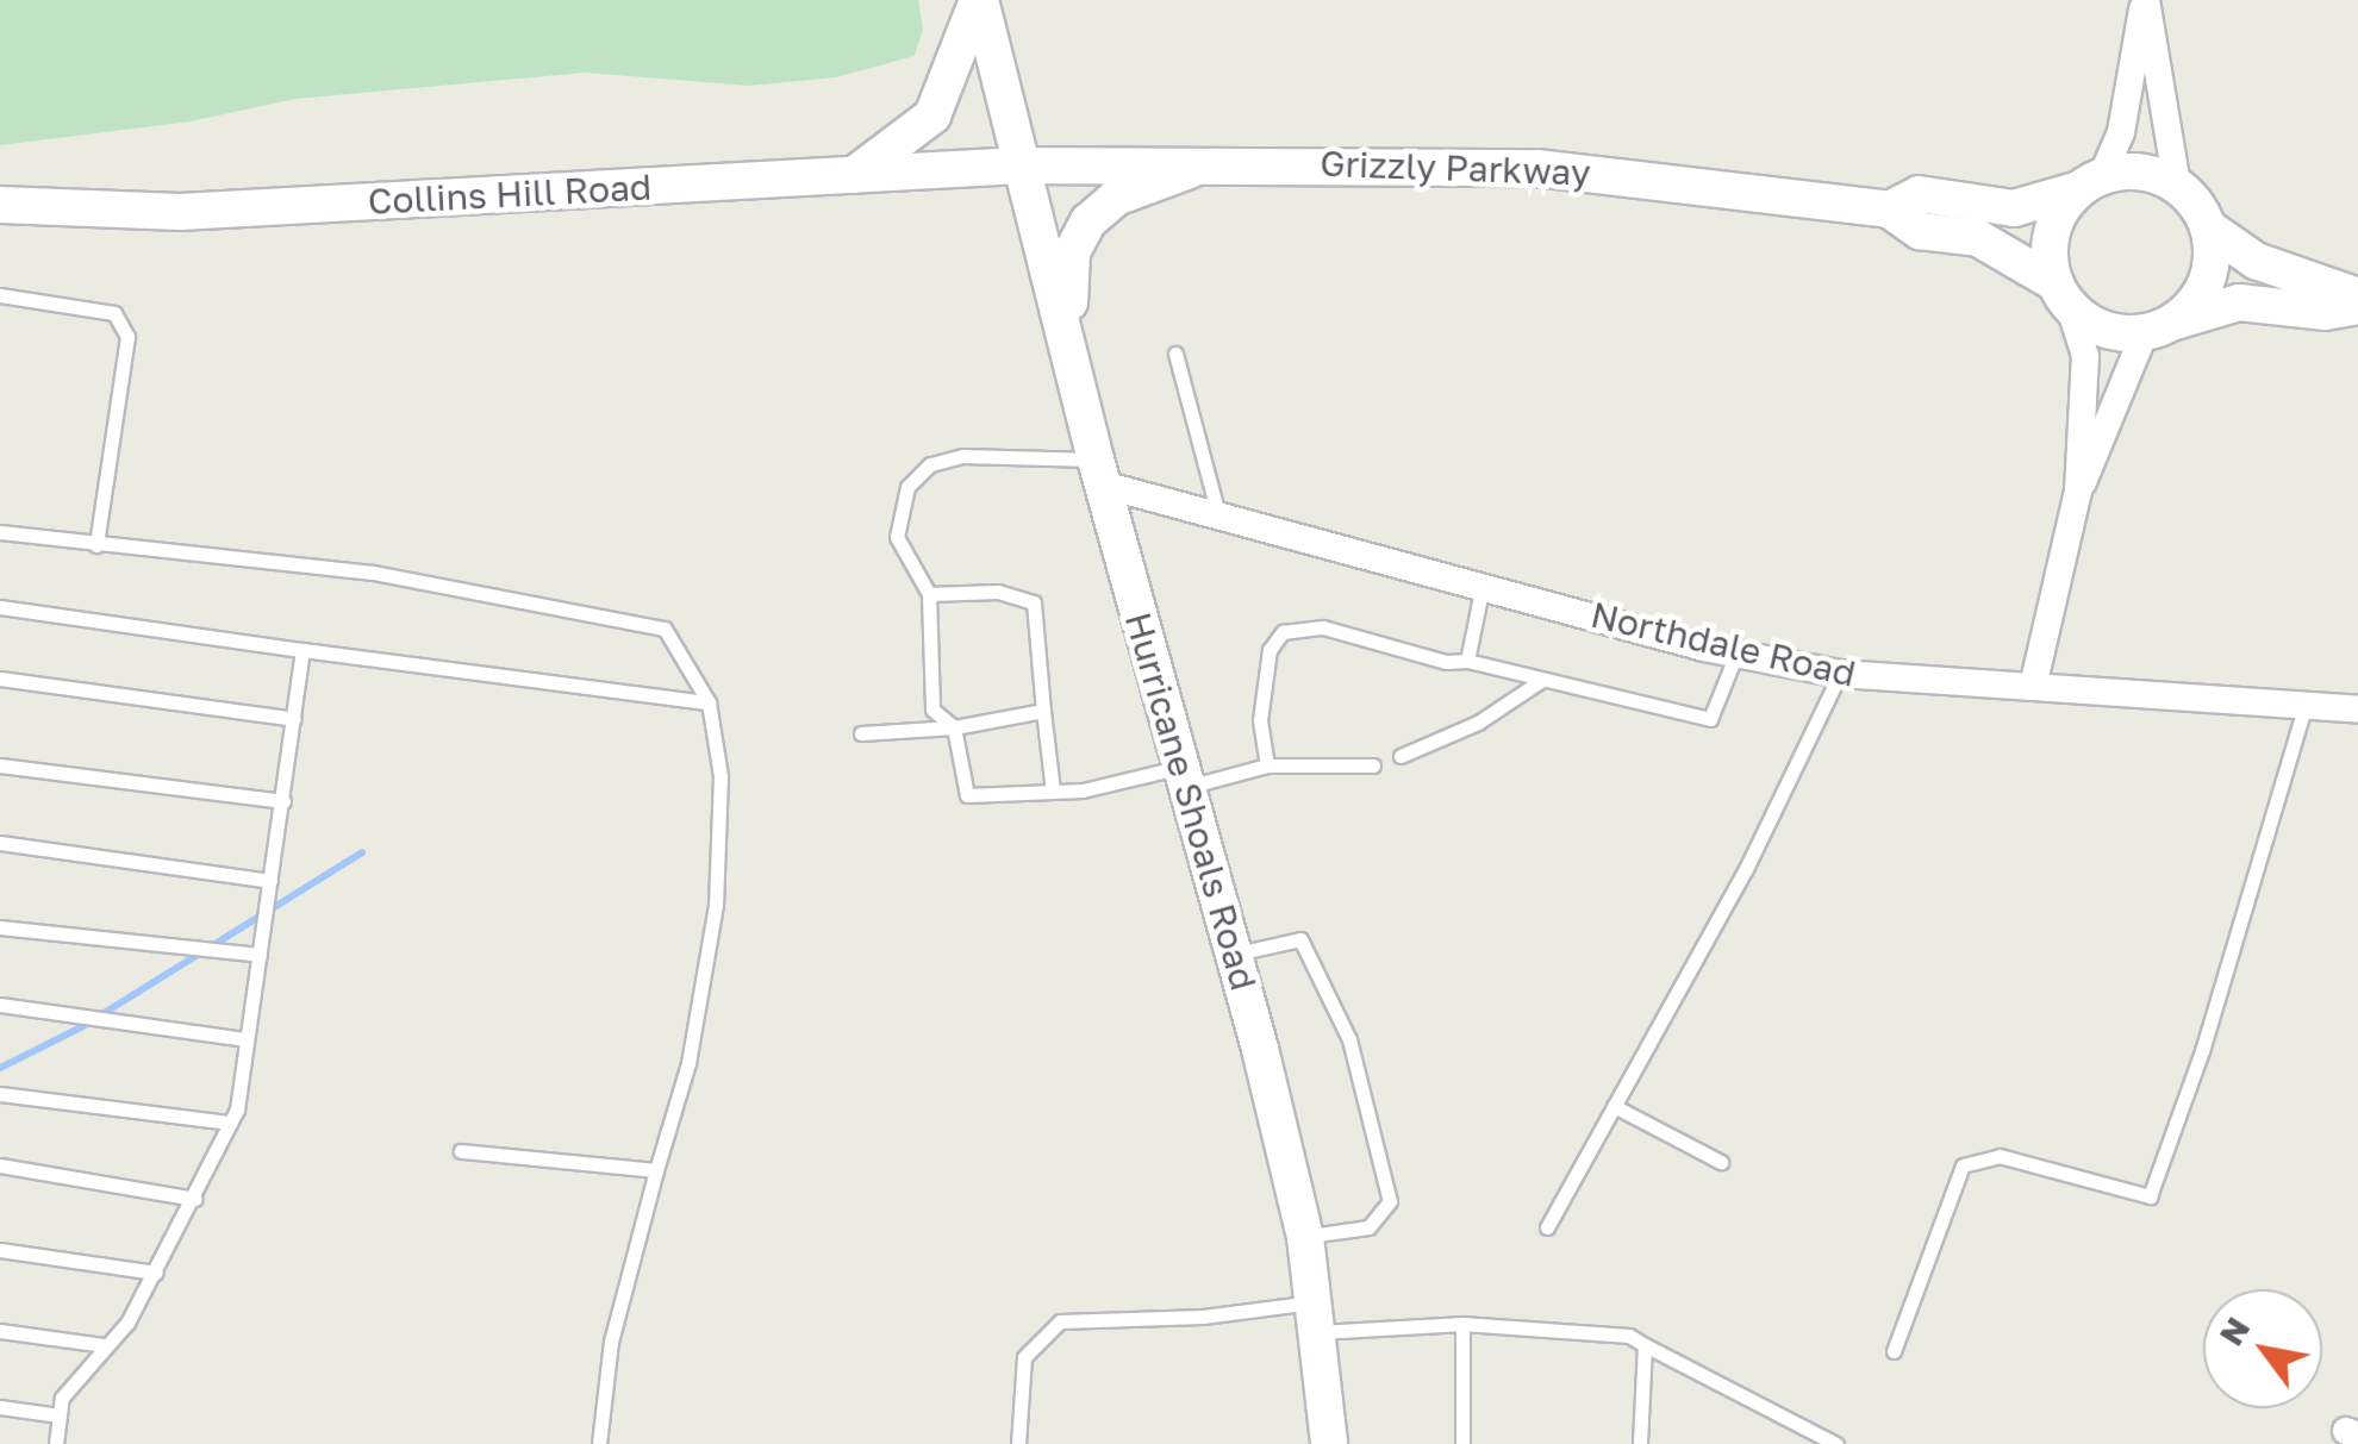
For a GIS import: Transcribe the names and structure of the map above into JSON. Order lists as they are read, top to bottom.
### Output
{
  "streets": {
    "street": [
      "Grizzly Parkway",
      "Collins Hill Road",
      "Northdale Road",
      "Hurricane Shoals Road"
    ]
  },
  "crossings": [
    ["Grizzly Parkway", "Collins Hill Road"],
    ["Grizzly Parkway", "Hurricane Shoals Road"],
    ["Collins Hill Road", "Hurricane Shoals Road"],
    ["Northdale Road", "Hurricane Shoals Road"]
  ],
  "north": "top left"
}
